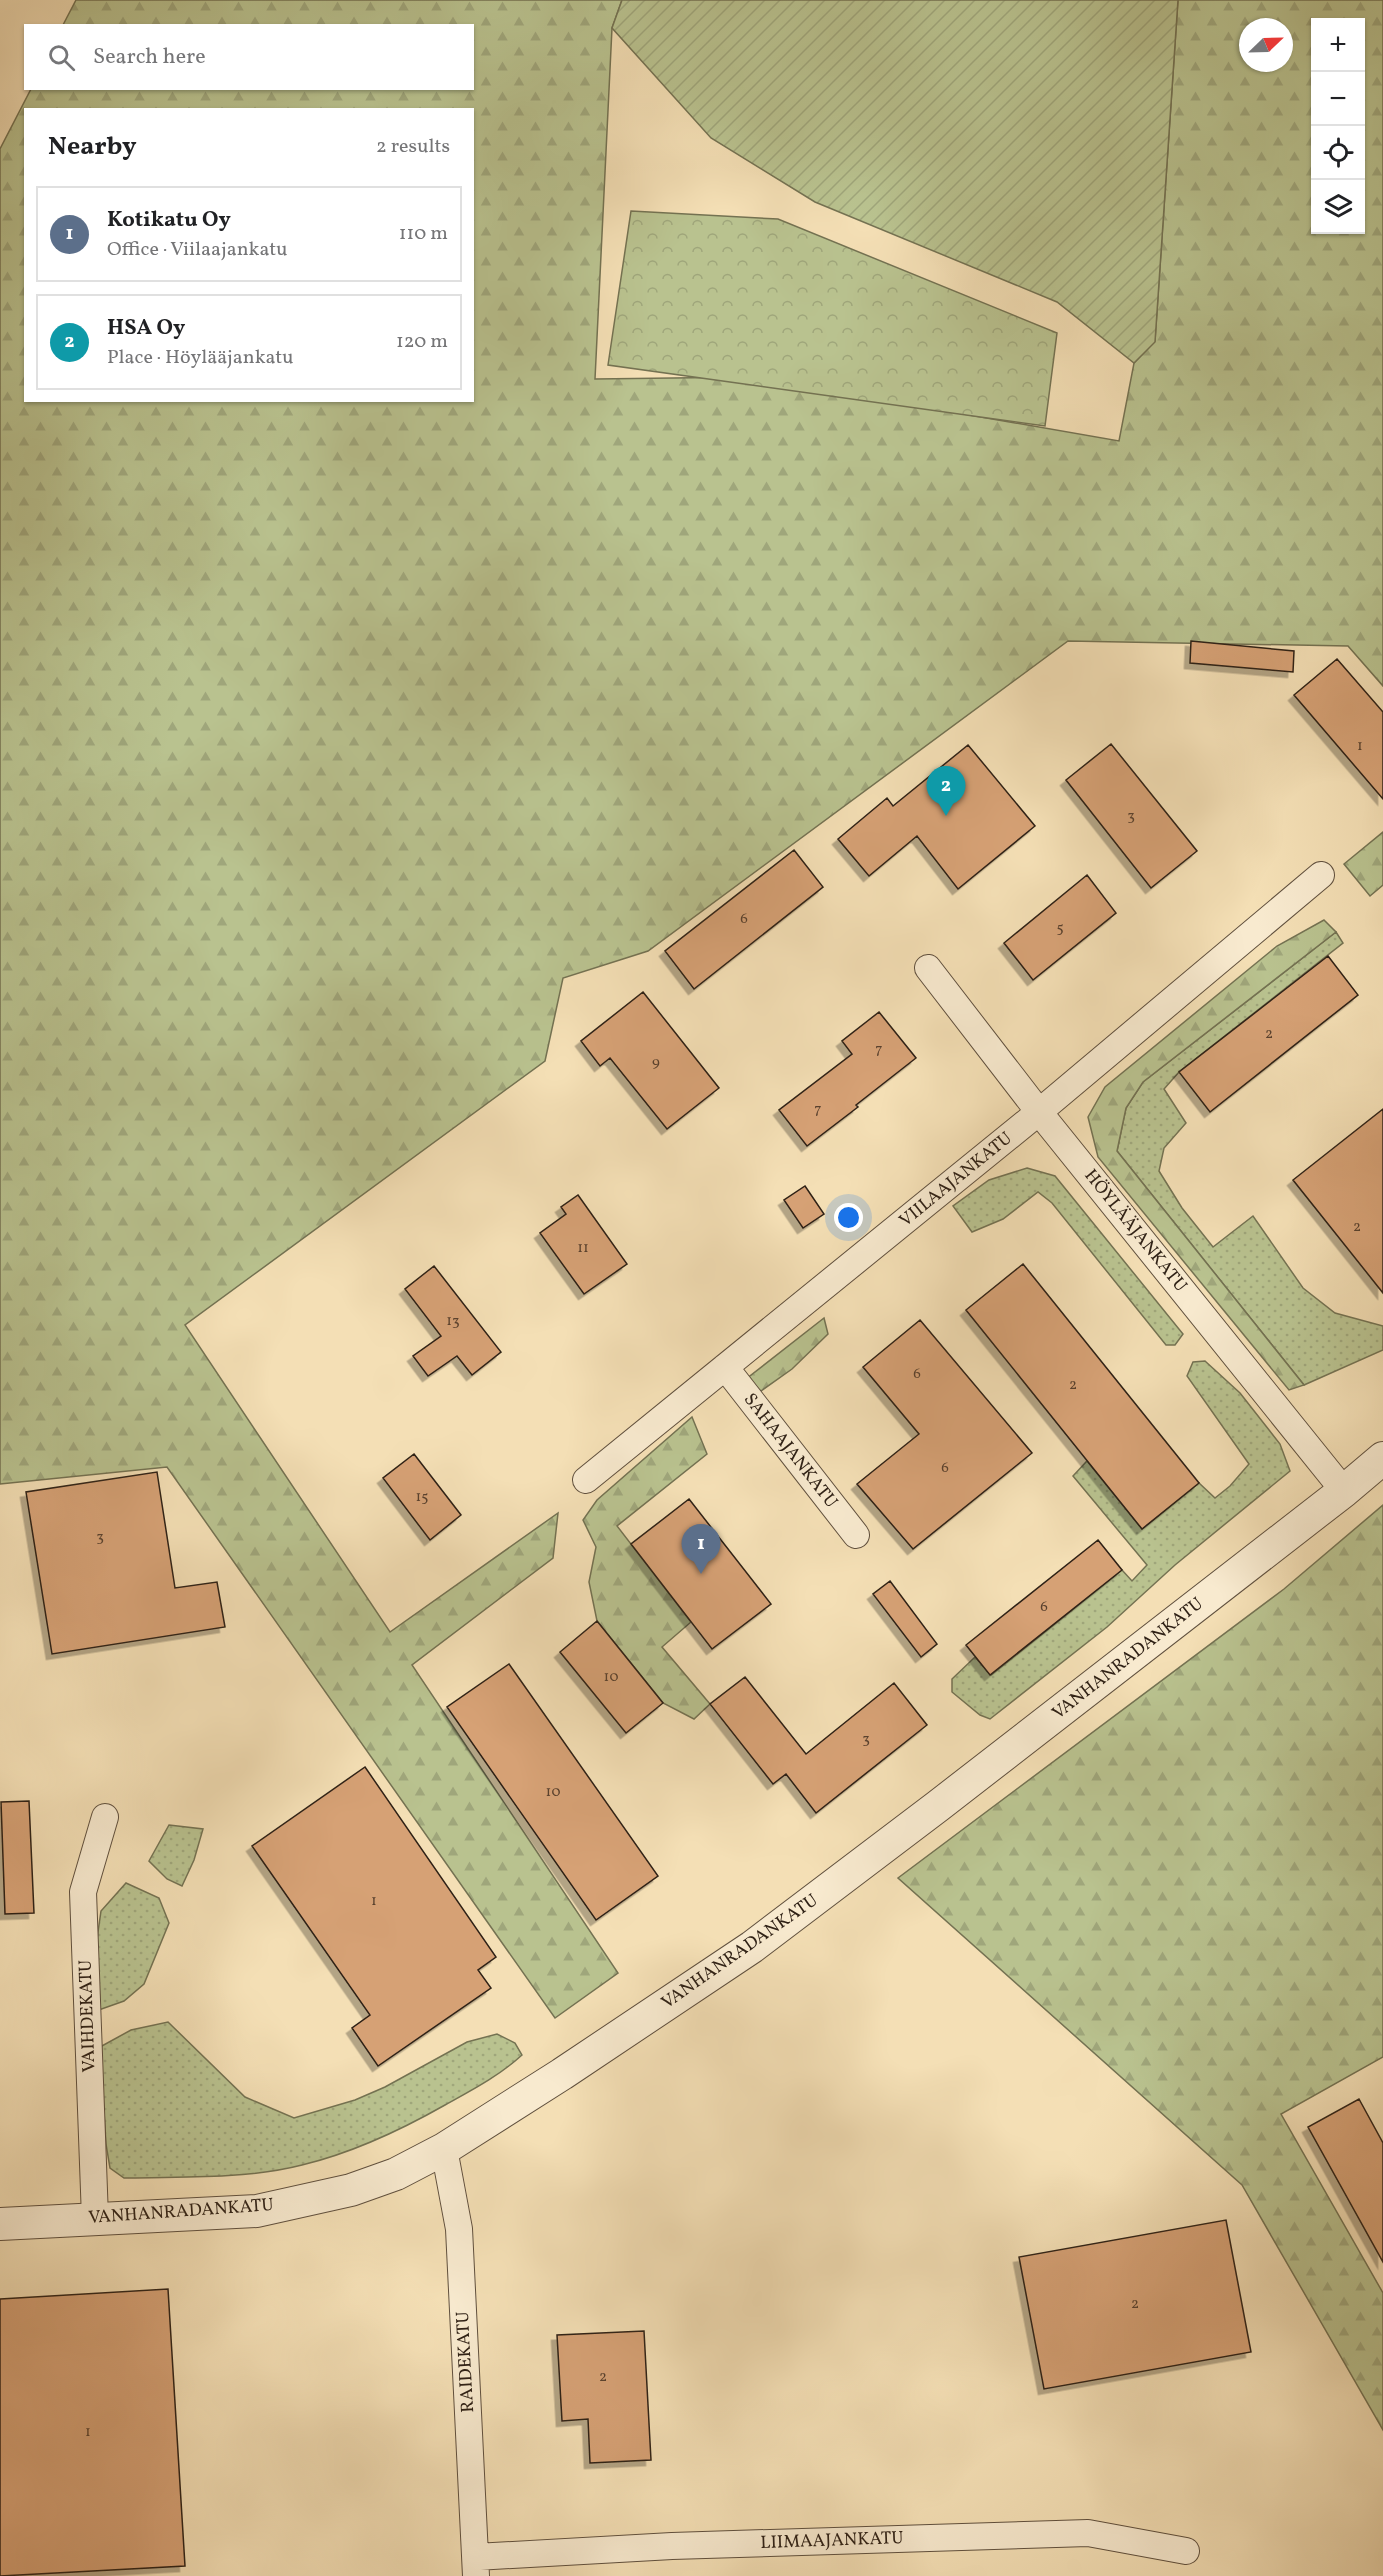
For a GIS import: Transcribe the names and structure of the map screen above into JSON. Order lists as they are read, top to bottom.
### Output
{
  "streets": {
    "street": [
      "VIILAAJANKATU",
      "HÖYLÄÄJANKATU",
      "SAHAAJANKATU",
      "VANHANRADANKATU",
      "VAIHDEKATU",
      "RAIDEKATU",
      "LIIMAAJANKATU"
    ]
  },
  "crossings": [
    ["VIILAAJANKATU", "HÖYLÄÄJANKATU"],
    ["VIILAAJANKATU", "SAHAAJANKATU"],
    ["HÖYLÄÄJANKATU", "VANHANRADANKATU"],
    ["VANHANRADANKATU", "VAIHDEKATU"],
    ["VANHANRADANKATU", "RAIDEKATU"],
    ["RAIDEKATU", "LIIMAAJANKATU"]
  ],
  "house_numbers": [
    "1",
    "3",
    "6",
    "5",
    "2",
    "7",
    "9",
    "7",
    "2",
    "11",
    "13",
    "6",
    "2",
    "6",
    "15",
    "3",
    "6",
    "10",
    "3",
    "10",
    "1",
    "2",
    "2",
    "1"
  ],
  "north": "top right",
  "page": {
    "map_buttons": ["+", "−"],
    "search": "Search here",
    "heading": ["Nearby", "2 results"],
    "list": [
      {
        "mark": "1",
        "name": "Kotikatu Oy",
        "note": "Office · Viilaajankatu",
        "value": "110 m"
      },
      {
        "mark": "2",
        "name": "HSA Oy",
        "note": "Place · Höylääjankatu",
        "value": "120 m"
      }
    ],
    "pins": ["2", "1"]
  }
}
